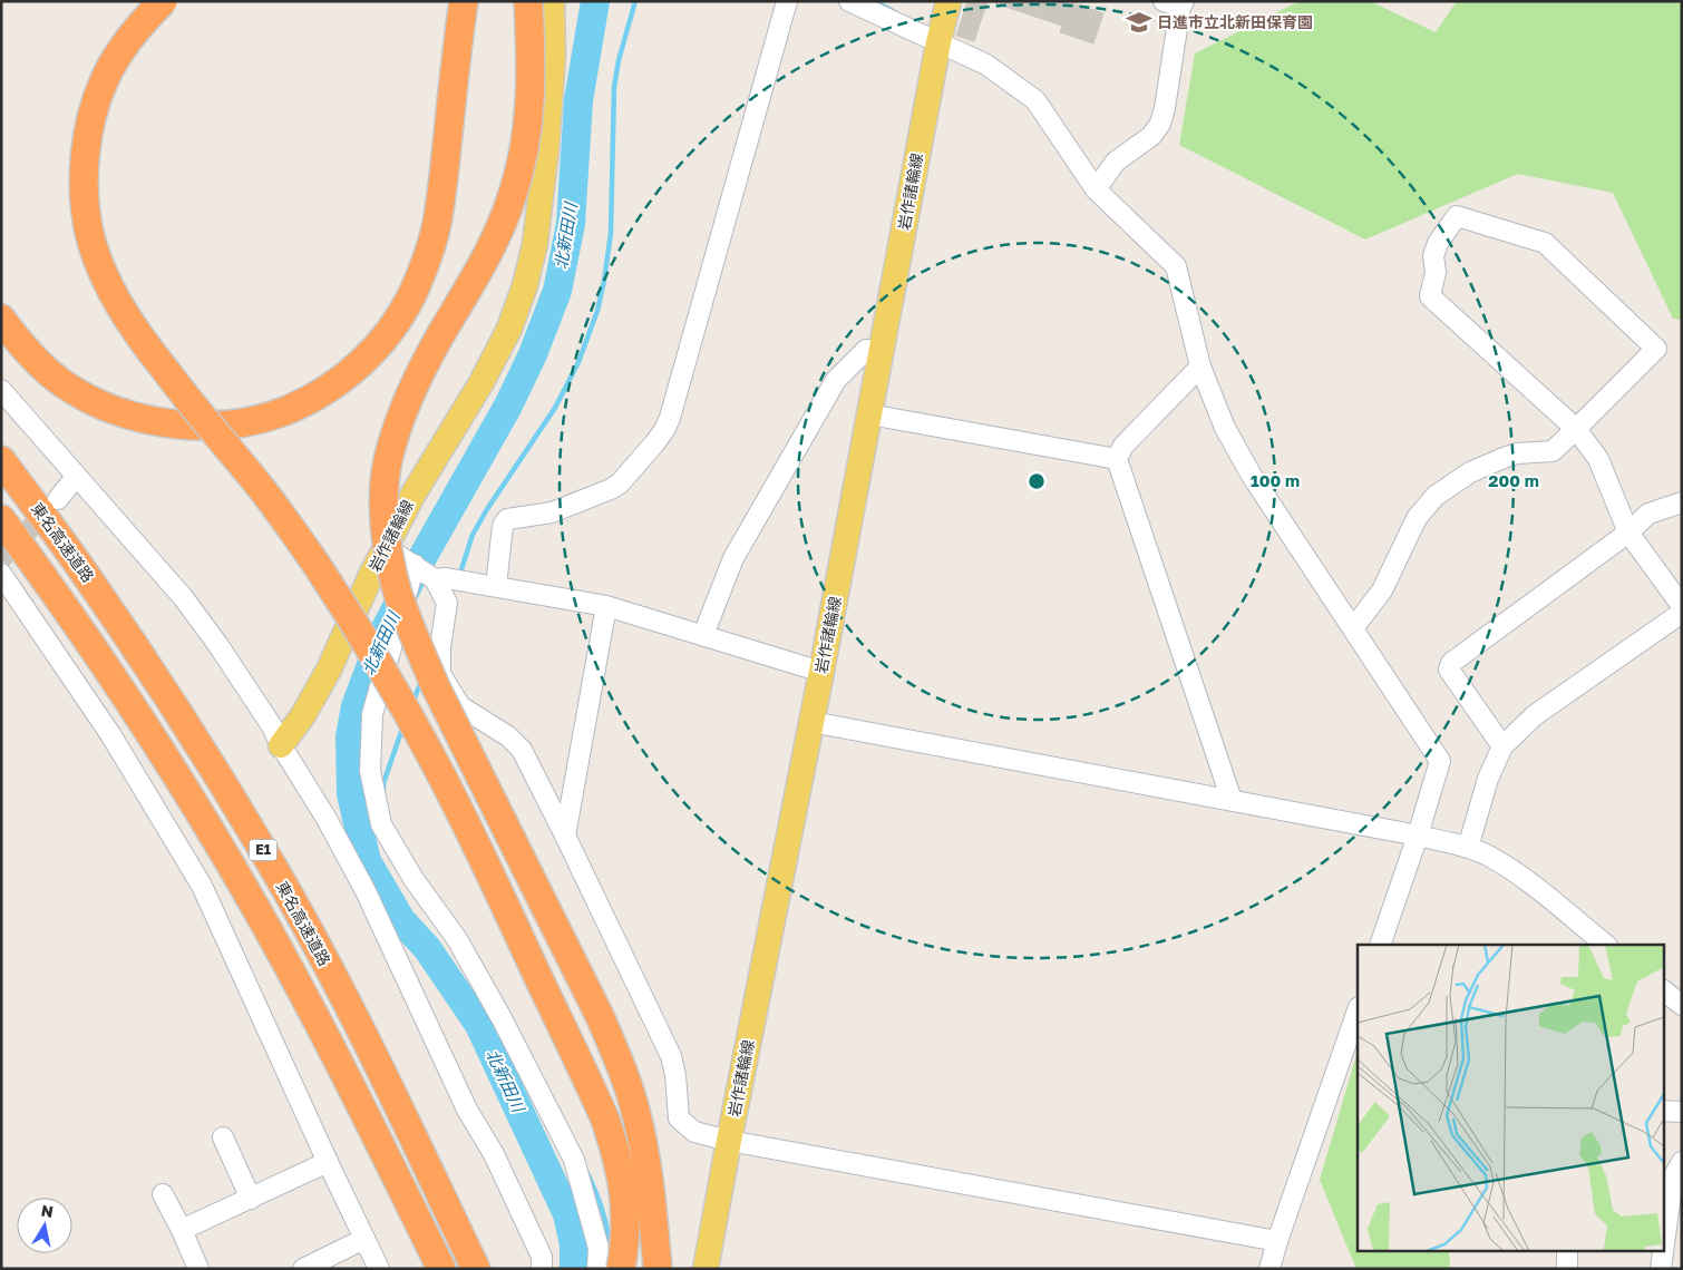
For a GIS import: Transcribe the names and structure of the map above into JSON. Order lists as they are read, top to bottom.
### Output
{
  "streets": {
    "highway": ["東名高速道路", "E1"],
    "main road": ["岩作諸輪線"]
  },
  "water": ["北新田川"],
  "places": {
    "school or university": ["日進市立北新田保育園"]
  },
  "north": "top",
  "rings": ["100 m", "200 m"]
}
